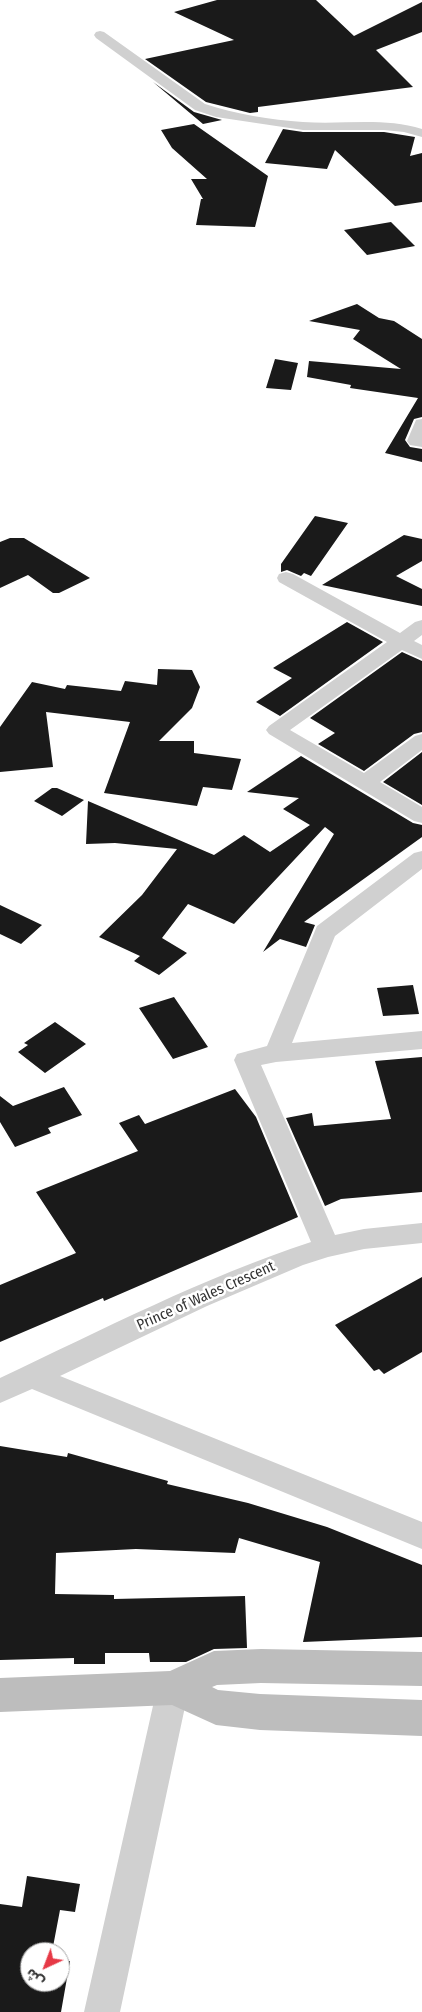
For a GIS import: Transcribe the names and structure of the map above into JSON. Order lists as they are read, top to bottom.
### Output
{
  "streets": {
    "street": ["Prince of Wales Crescent"]
  },
  "north": "bottom left"
}
